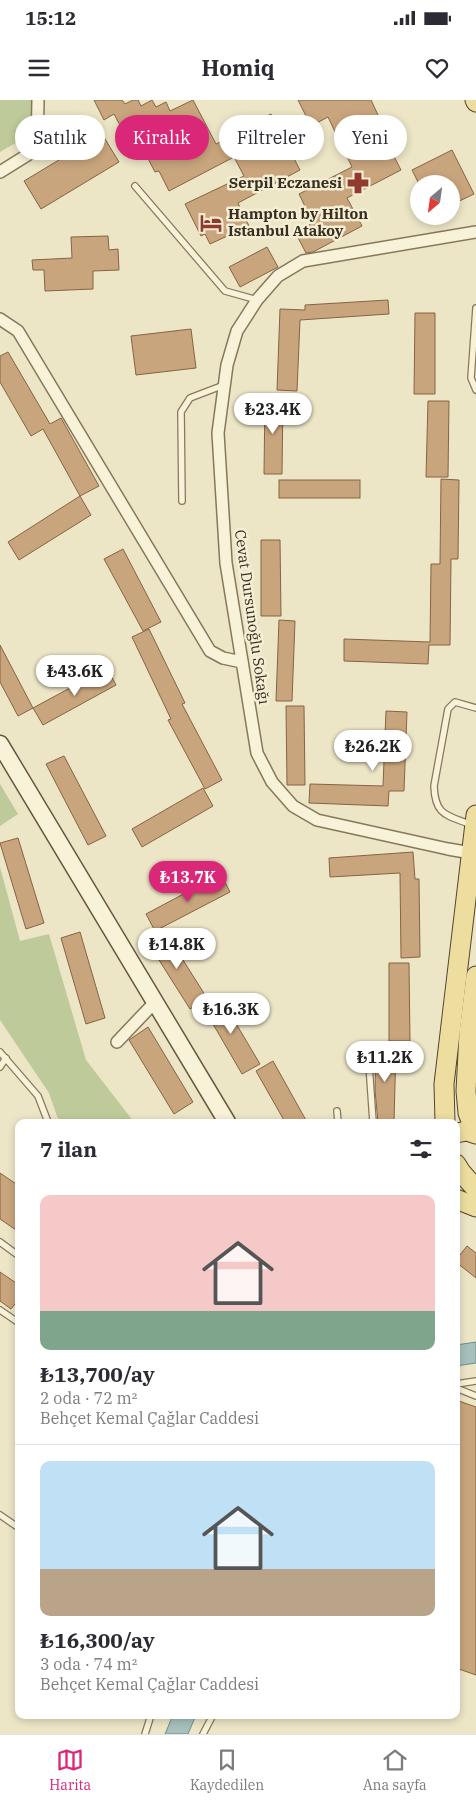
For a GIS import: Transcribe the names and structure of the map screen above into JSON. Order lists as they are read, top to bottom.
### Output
{
  "streets": {
    "street": ["Cevat Dursunoğlu Sokağı"]
  },
  "places": {
    "pharmacy": ["Serpil Eczanesi"],
    "hotel": ["Hampton by Hilton Istanbul Atakoy"]
  },
  "north": "bottom left",
  "page": {
    "status": "15:12",
    "header": "Homiq",
    "chip": [
      "Satılık",
      "Kiralık",
      "Filtreler",
      "Yeni"
    ],
    "price": [
      "₺23.4K",
      "₺43.6K",
      "₺26.2K",
      "₺13.7K",
      "₺14.8K",
      "₺16.3K",
      "₺11.2K"
    ],
    "heading": "7 ilan",
    "list": [
      {
        "name": "₺13,700/ay",
        "note": "2 oda · 72 m² · Behçet Kemal Çağlar Caddesi"
      },
      {
        "name": "₺16,300/ay",
        "note": "3 oda · 74 m² · Behçet Kemal Çağlar Caddesi"
      }
    ],
    "tabs": ["Harita", "Kaydedilen", "Ana sayfa"]
  }
}
